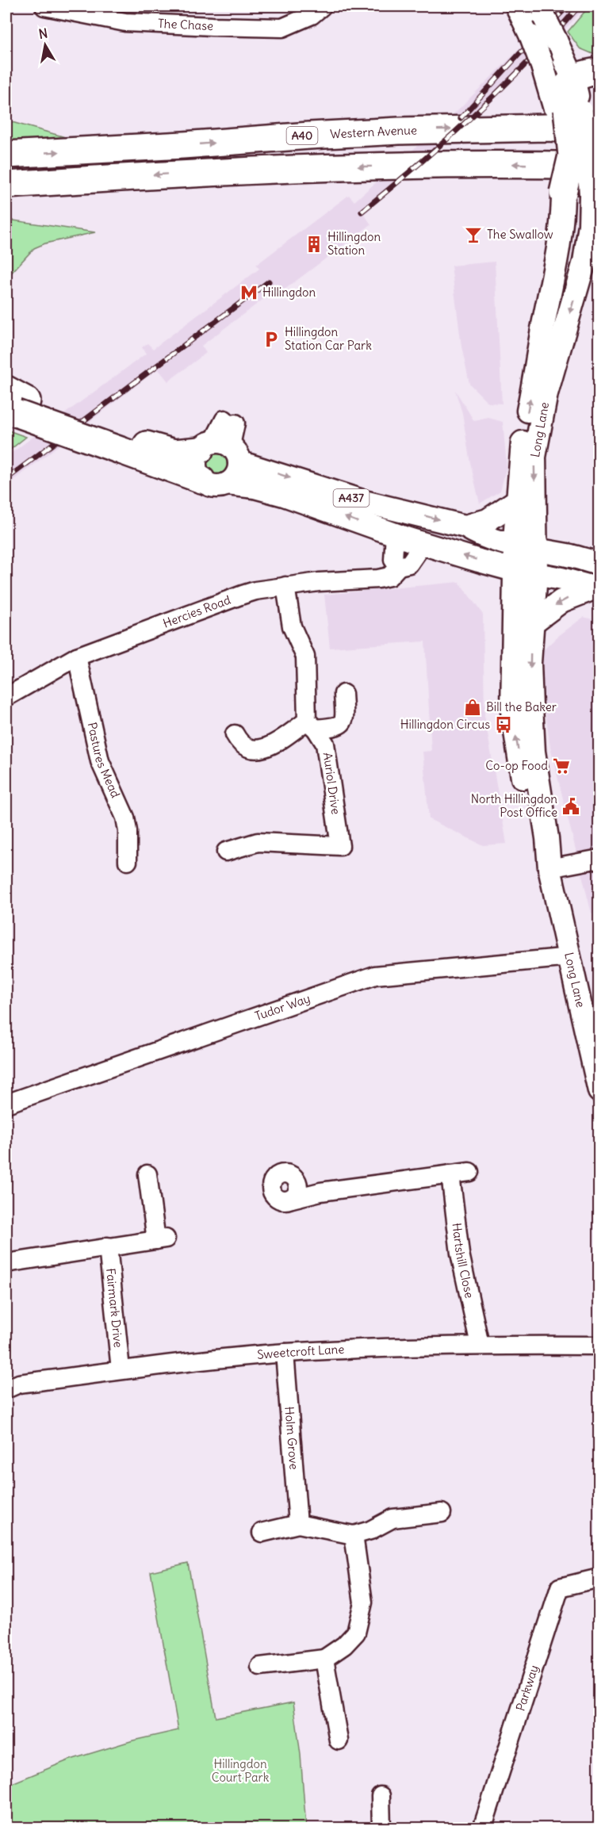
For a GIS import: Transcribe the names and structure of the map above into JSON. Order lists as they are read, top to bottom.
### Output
{
  "streets": {
    "highway": ["Western Avenue", "A40"],
    "main road": ["Long Lane", "A437"],
    "street": [
      "The Chase",
      "Hercies Road",
      "Pastures Mead",
      "Auriol Drive",
      "Tudor Way",
      "Hartshill Close",
      "Fairmark Drive",
      "Sweetcroft Lane",
      "Holm Grove",
      "Parkway"
    ]
  },
  "crossings": [
    ["Long Lane", "A437"],
    ["Long Lane", "Tudor Way"],
    ["A437", "Hercies Road"],
    ["Hercies Road", "Pastures Mead"],
    ["Hercies Road", "Auriol Drive"],
    ["Hartshill Close", "Sweetcroft Lane"],
    ["Fairmark Drive", "Sweetcroft Lane"],
    ["Sweetcroft Lane", "Holm Grove"]
  ],
  "parks": ["Hillingdon Court Park"],
  "places": {
    "bar": ["The Swallow"],
    "building": ["Hillingdon Station"],
    "metro station": ["Hillingdon"],
    "parking": ["Hillingdon Station Car Park"],
    "shop": ["Bill the Baker"],
    "bus stop": ["Hillingdon Circus"],
    "supermarket": ["Co-op Food"],
    "public building": ["North Hillingdon Post Office"]
  },
  "north": "top"
}
